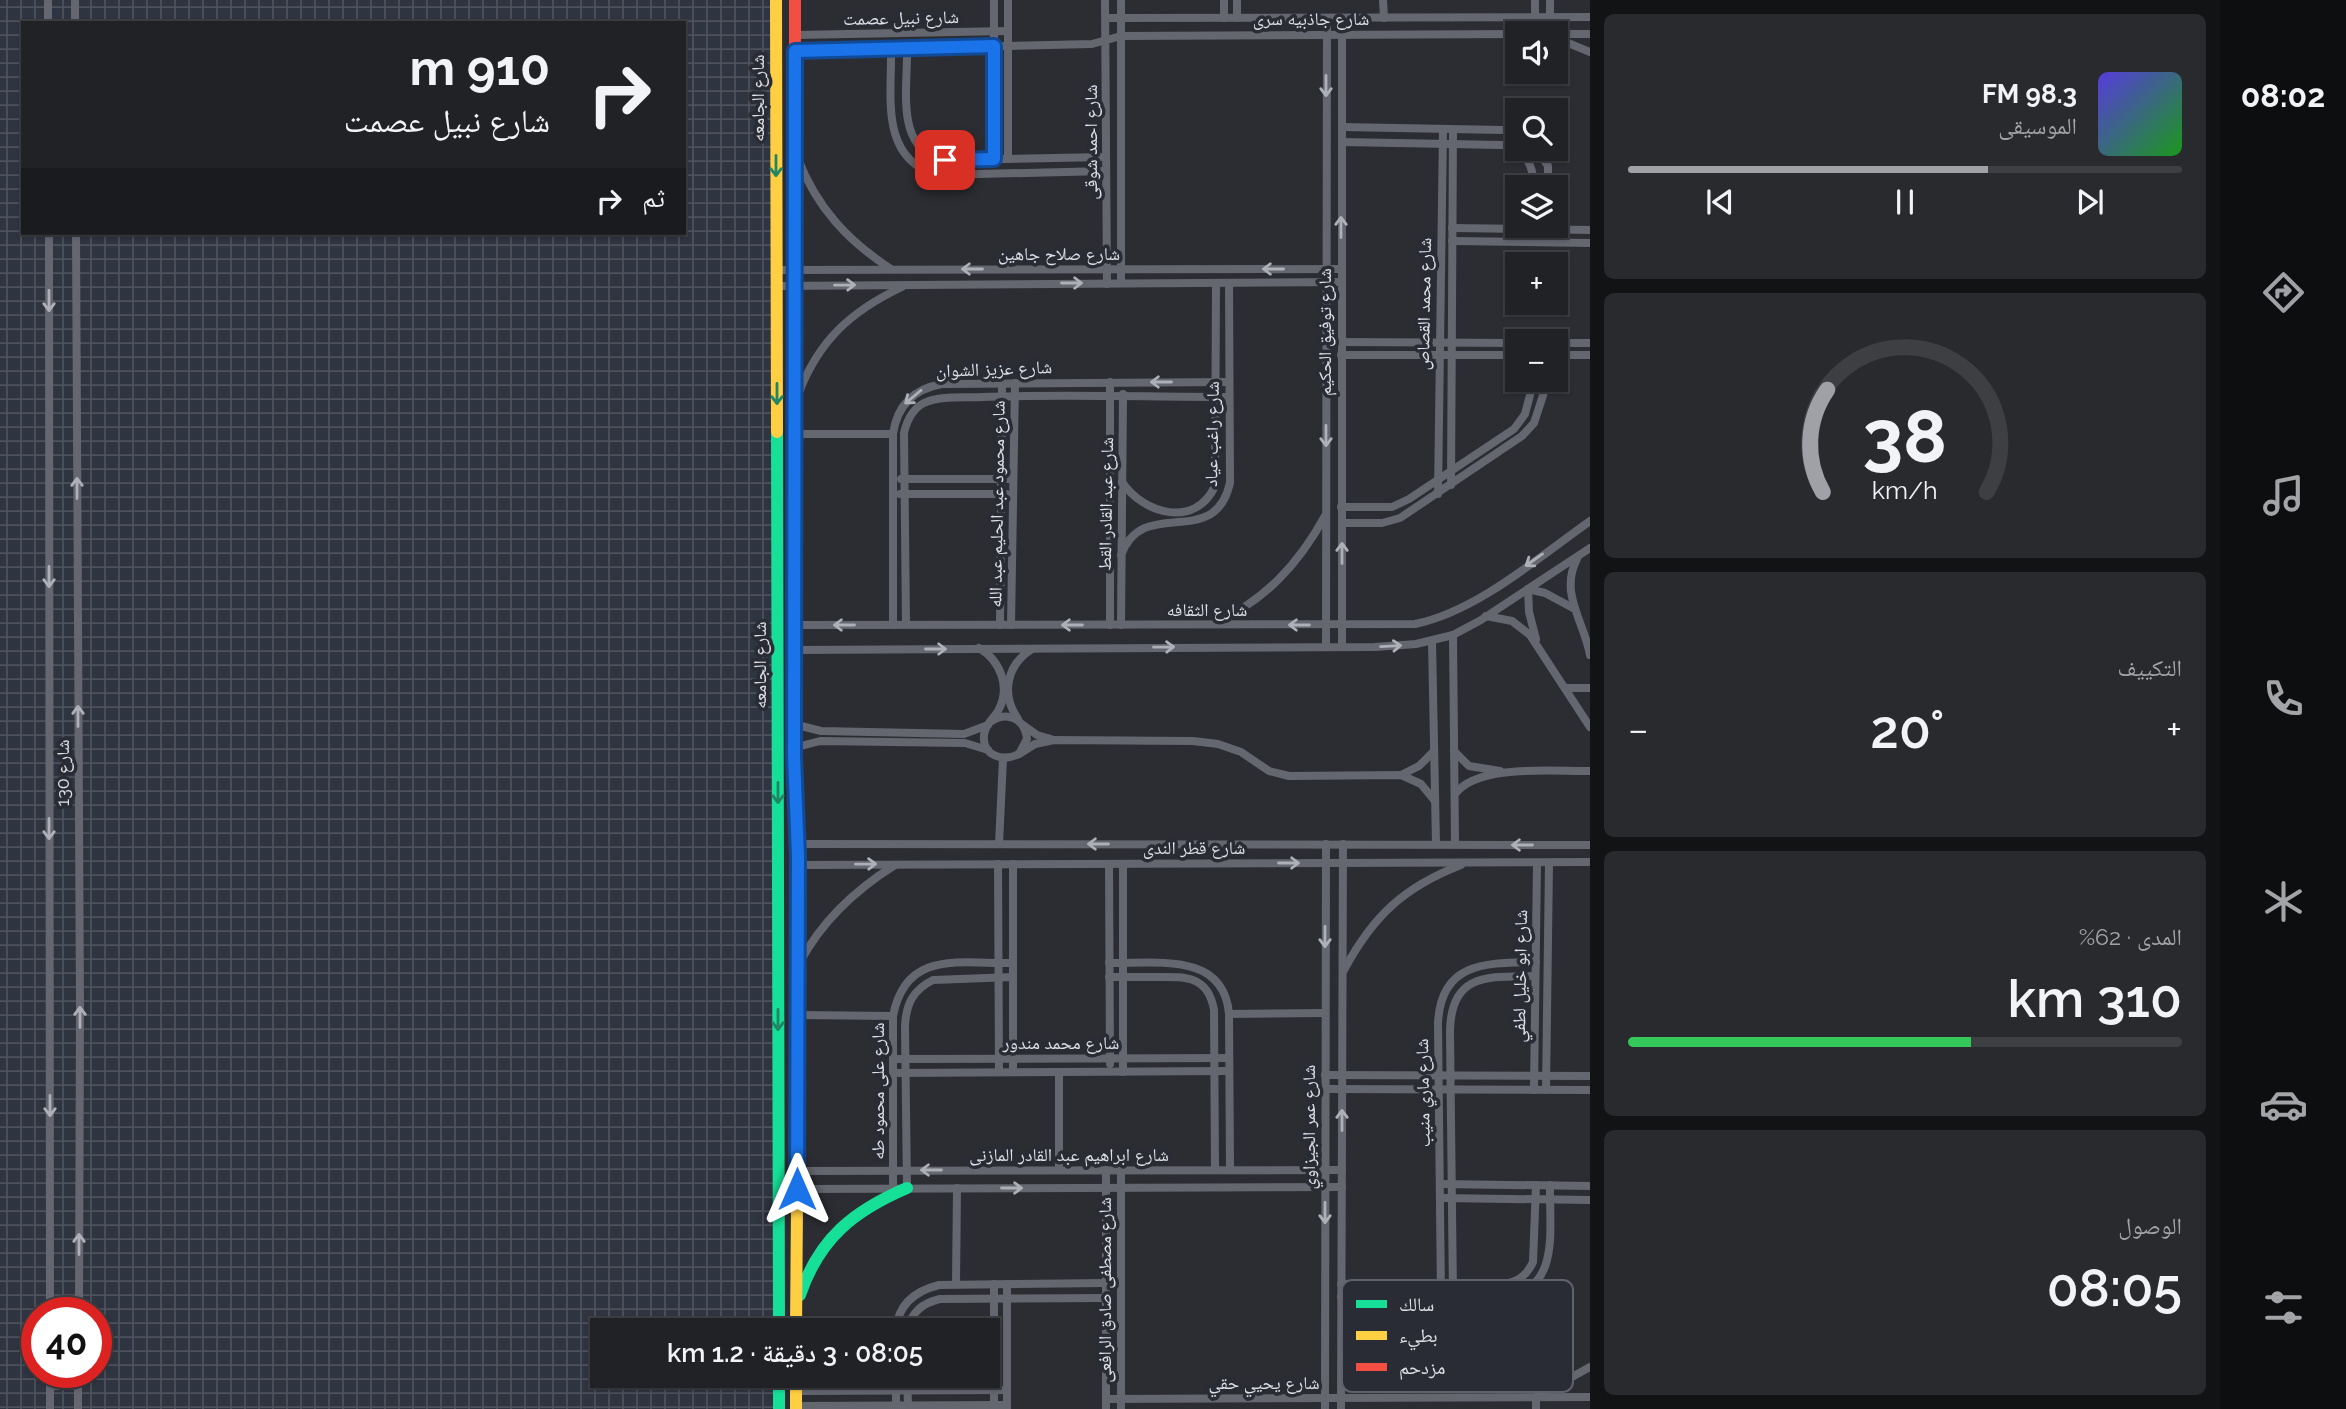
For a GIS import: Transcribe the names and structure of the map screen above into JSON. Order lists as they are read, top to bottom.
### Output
{
  "streets": {
    "street": [
      "شارع نبيل عصمت",
      "شارع جاذبيه سرى",
      "شارع الجامعه",
      "شارع احمد شوقى",
      "شارع صلاح جاهين",
      "شارع محمد القصاص",
      "شارع توفيق الحكيم",
      "شارع عزيز الشوان",
      "شارع راغب عياد",
      "شارع محمود عبد الحليم عبد الله",
      "شارع عبد القادر القط",
      "شارع الثقافه",
      "شارع 130",
      "شارع قطر الندى",
      "شارع ابو خليل لطفي",
      "شارع محمد مندور",
      "شارع على محمود طه",
      "شارع ماري منيب",
      "شارع عمر الجيزاوي",
      "شارع ابراهيم عبد القادر المازنى",
      "شارع مصطفى صادق الرافعى",
      "شارع يحيي حقي"
    ]
  },
  "crossings": [
    ["شارع نبيل عصمت", "شارع جاذبيه سرى"],
    ["شارع نبيل عصمت", "شارع الجامعه"],
    ["شارع جاذبيه سرى", "شارع احمد شوقى"],
    ["شارع جاذبيه سرى", "شارع توفيق الحكيم"],
    ["شارع الجامعه", "شارع صلاح جاهين"],
    ["شارع الجامعه", "شارع الثقافه"],
    ["شارع الجامعه", "شارع قطر الندى"],
    ["شارع الجامعه", "شارع ابراهيم عبد القادر المازنى"],
    ["شارع احمد شوقى", "شارع صلاح جاهين"],
    ["شارع صلاح جاهين", "شارع توفيق الحكيم"],
    ["شارع صلاح جاهين", "شارع راغب عياد"],
    ["شارع توفيق الحكيم", "شارع الثقافه"],
    ["شارع عزيز الشوان", "شارع راغب عياد"],
    ["شارع عزيز الشوان", "شارع محمود عبد الحليم عبد الله"],
    ["شارع عزيز الشوان", "شارع عبد القادر القط"],
    ["شارع عزيز الشوان", "شارع الثقافه"],
    ["شارع راغب عياد", "شارع عبد القادر القط"],
    ["شارع محمود عبد الحليم عبد الله", "شارع الثقافه"],
    ["شارع عبد القادر القط", "شارع الثقافه"],
    ["شارع قطر الندى", "شارع ابو خليل لطفي"],
    ["شارع قطر الندى", "شارع عمر الجيزاوي"],
    ["شارع ابو خليل لطفي", "شارع ماري منيب"],
    ["شارع محمد مندور", "شارع على محمود طه"],
    ["شارع على محمود طه", "شارع ابراهيم عبد القادر المازنى"],
    ["شارع عمر الجيزاوي", "شارع ابراهيم عبد القادر المازنى"],
    ["شارع عمر الجيزاوي", "شارع يحيي حقي"],
    ["شارع ابراهيم عبد القادر المازنى", "شارع مصطفى صادق الرافعى"],
    ["شارع مصطفى صادق الرافعى", "شارع يحيي حقي"]
  ],
  "legend": ["سالك", "بطيء", "مزدحم"],
  "page": {
    "tabs": "08:02",
    "map_buttons": ["+", "−"],
    "turn": ["910 m", "شارع نبيل عصمت"],
    "song": ["98.3 FM", "الموسيقى"],
    "then": "ثم",
    "tile": [
      "التكييف",
      ["المدى · 62%", "310 km"],
      ["الوصول", "08:05"]
    ],
    "heat": ["−", "20°", "+"],
    "limit": "40",
    "trip": "08:05 · 3 دقيقة · 1.2 km",
    "gauge": ["38", "km/h"]
  }
}
